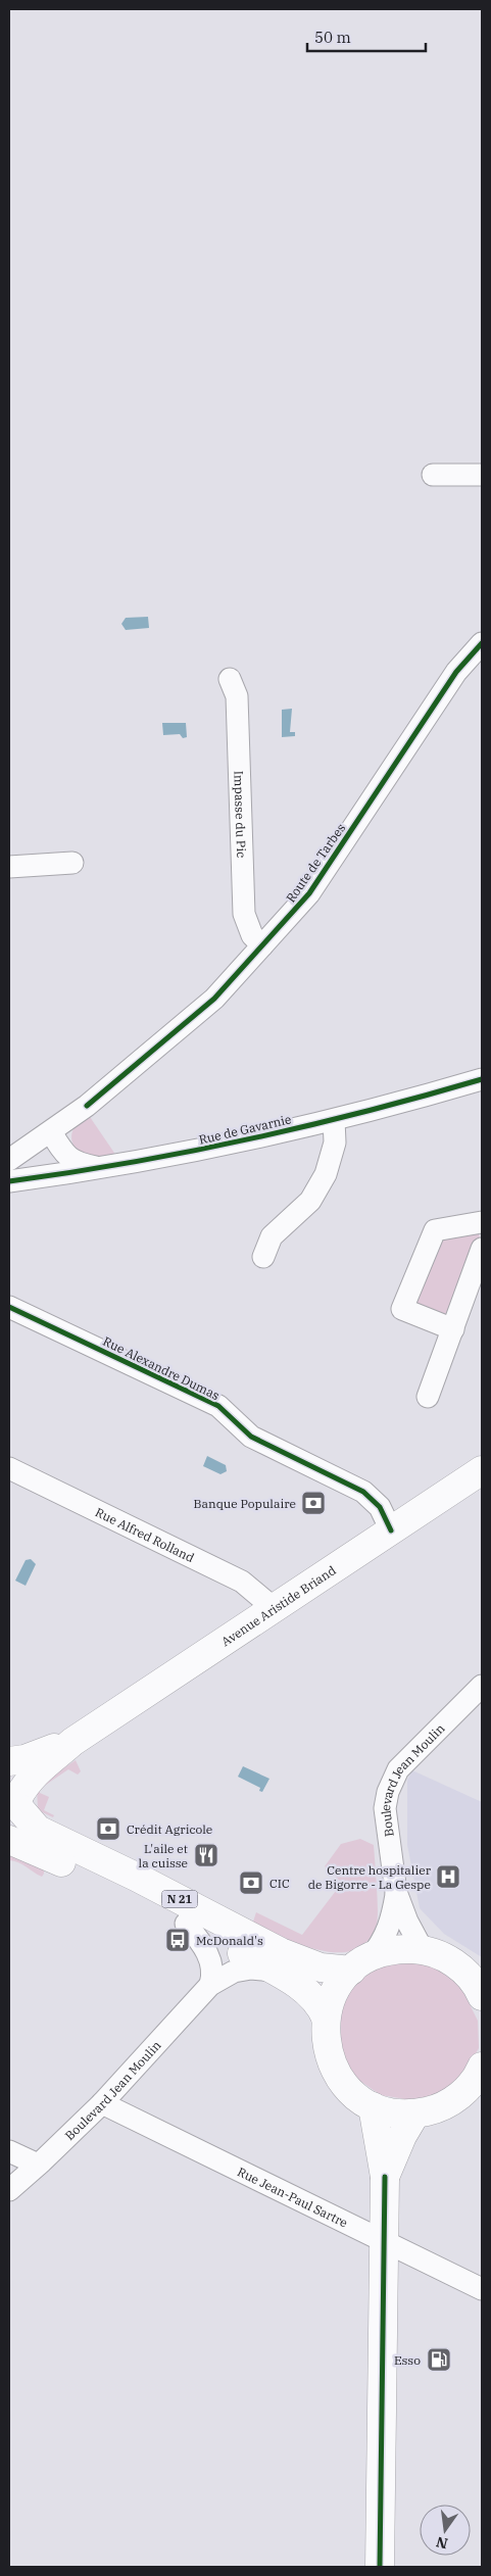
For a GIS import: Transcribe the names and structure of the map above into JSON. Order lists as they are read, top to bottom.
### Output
{
  "streets": {
    "main road": ["Avenue Aristide Briand", "N 21"],
    "street": [
      "Impasse du Pic",
      "Route de Tarbes",
      "Rue de Gavarnie",
      "Rue Alexandre Dumas",
      "Rue Alfred Rolland",
      "Boulevard Jean Moulin",
      "Rue Jean-Paul Sartre"
    ]
  },
  "crossings": [
    ["Impasse du Pic", "Route de Tarbes"],
    ["Route de Tarbes", "Rue de Gavarnie"],
    ["Rue Alexandre Dumas", "Avenue Aristide Briand"],
    ["Rue Alfred Rolland", "Avenue Aristide Briand"],
    ["Avenue Aristide Briand", "N 21"],
    ["Boulevard Jean Moulin", "N 21"],
    ["Boulevard Jean Moulin", "Rue Jean-Paul Sartre"]
  ],
  "places": {
    "bank": ["Banque Populaire", "Crédit Agricole", "CIC"],
    "restaurant": ["L'aile et la cuisse"],
    "hospital": ["Centre hospitalier de Bigorre - La Gespe"],
    "bus stop": ["McDonald's"],
    "fuel station": ["Esso"]
  },
  "scale_bar": "50 m",
  "north": "bottom"
}
